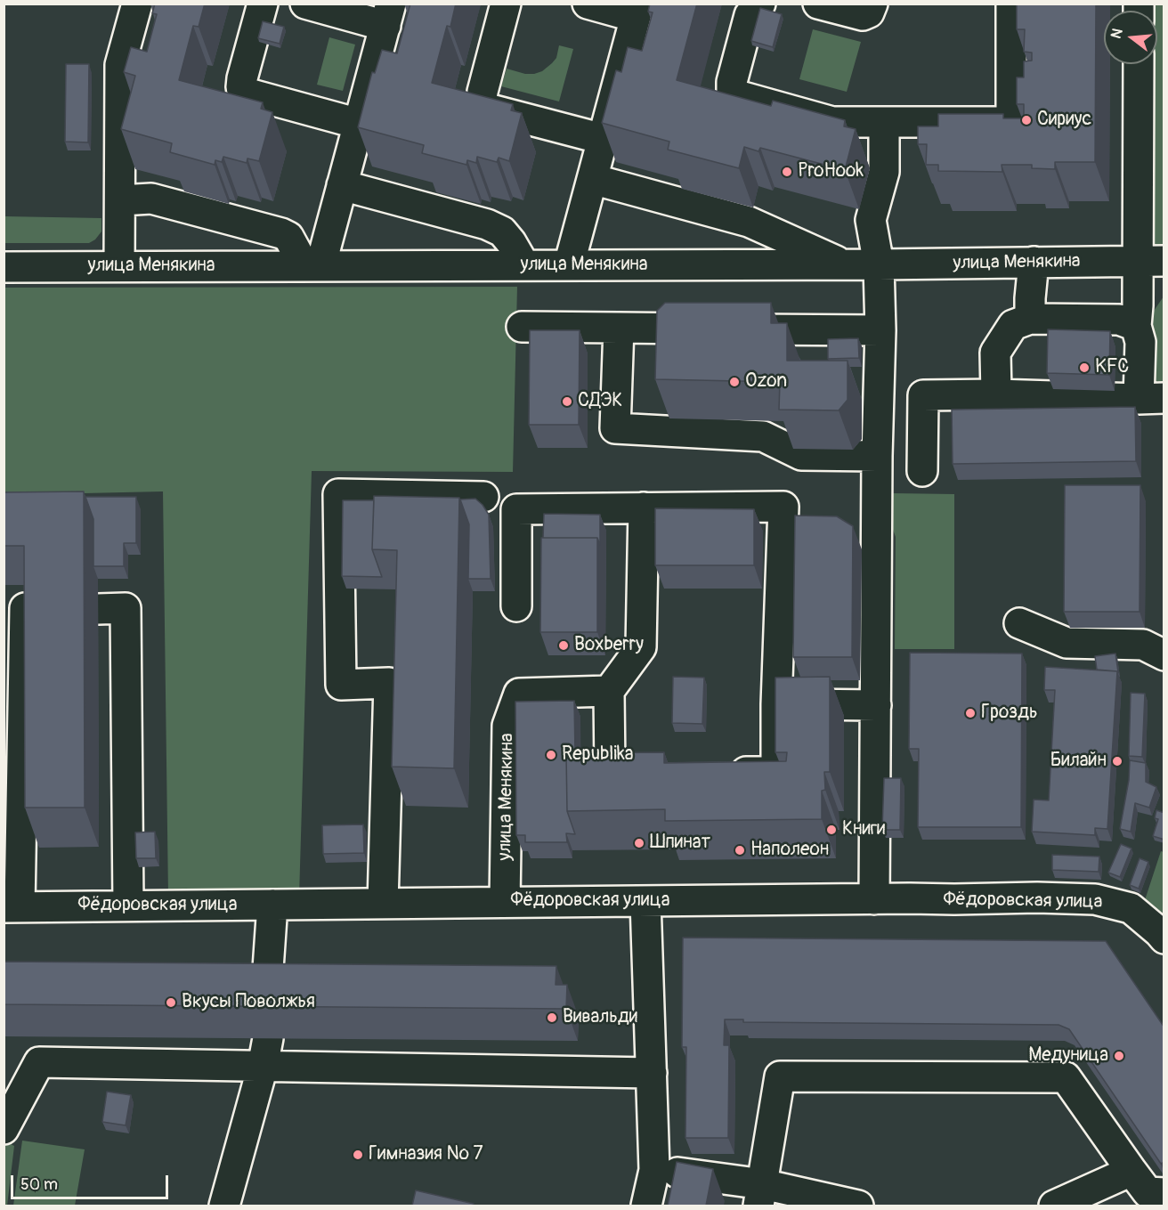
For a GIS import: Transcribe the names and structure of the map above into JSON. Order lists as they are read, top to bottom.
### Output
{
  "streets": {
    "street": ["улица Менякина", "Фёдоровская улица"]
  },
  "crossings": [
    ["улица Менякина", "Фёдоровская улица"]
  ],
  "places": [
    "Сириус",
    "ProHook",
    "KFC",
    "Ozon",
    "СДЭК",
    "Boxberry",
    "Гроздь",
    "Republika",
    "Билайн",
    "Книги",
    "Шпинат",
    "Наполеон",
    "Вкусы Поволжья",
    "Вивальди",
    "Медуница",
    "Гимназия № 7"
  ],
  "scale_bar": "50 m",
  "north": "left"
}
